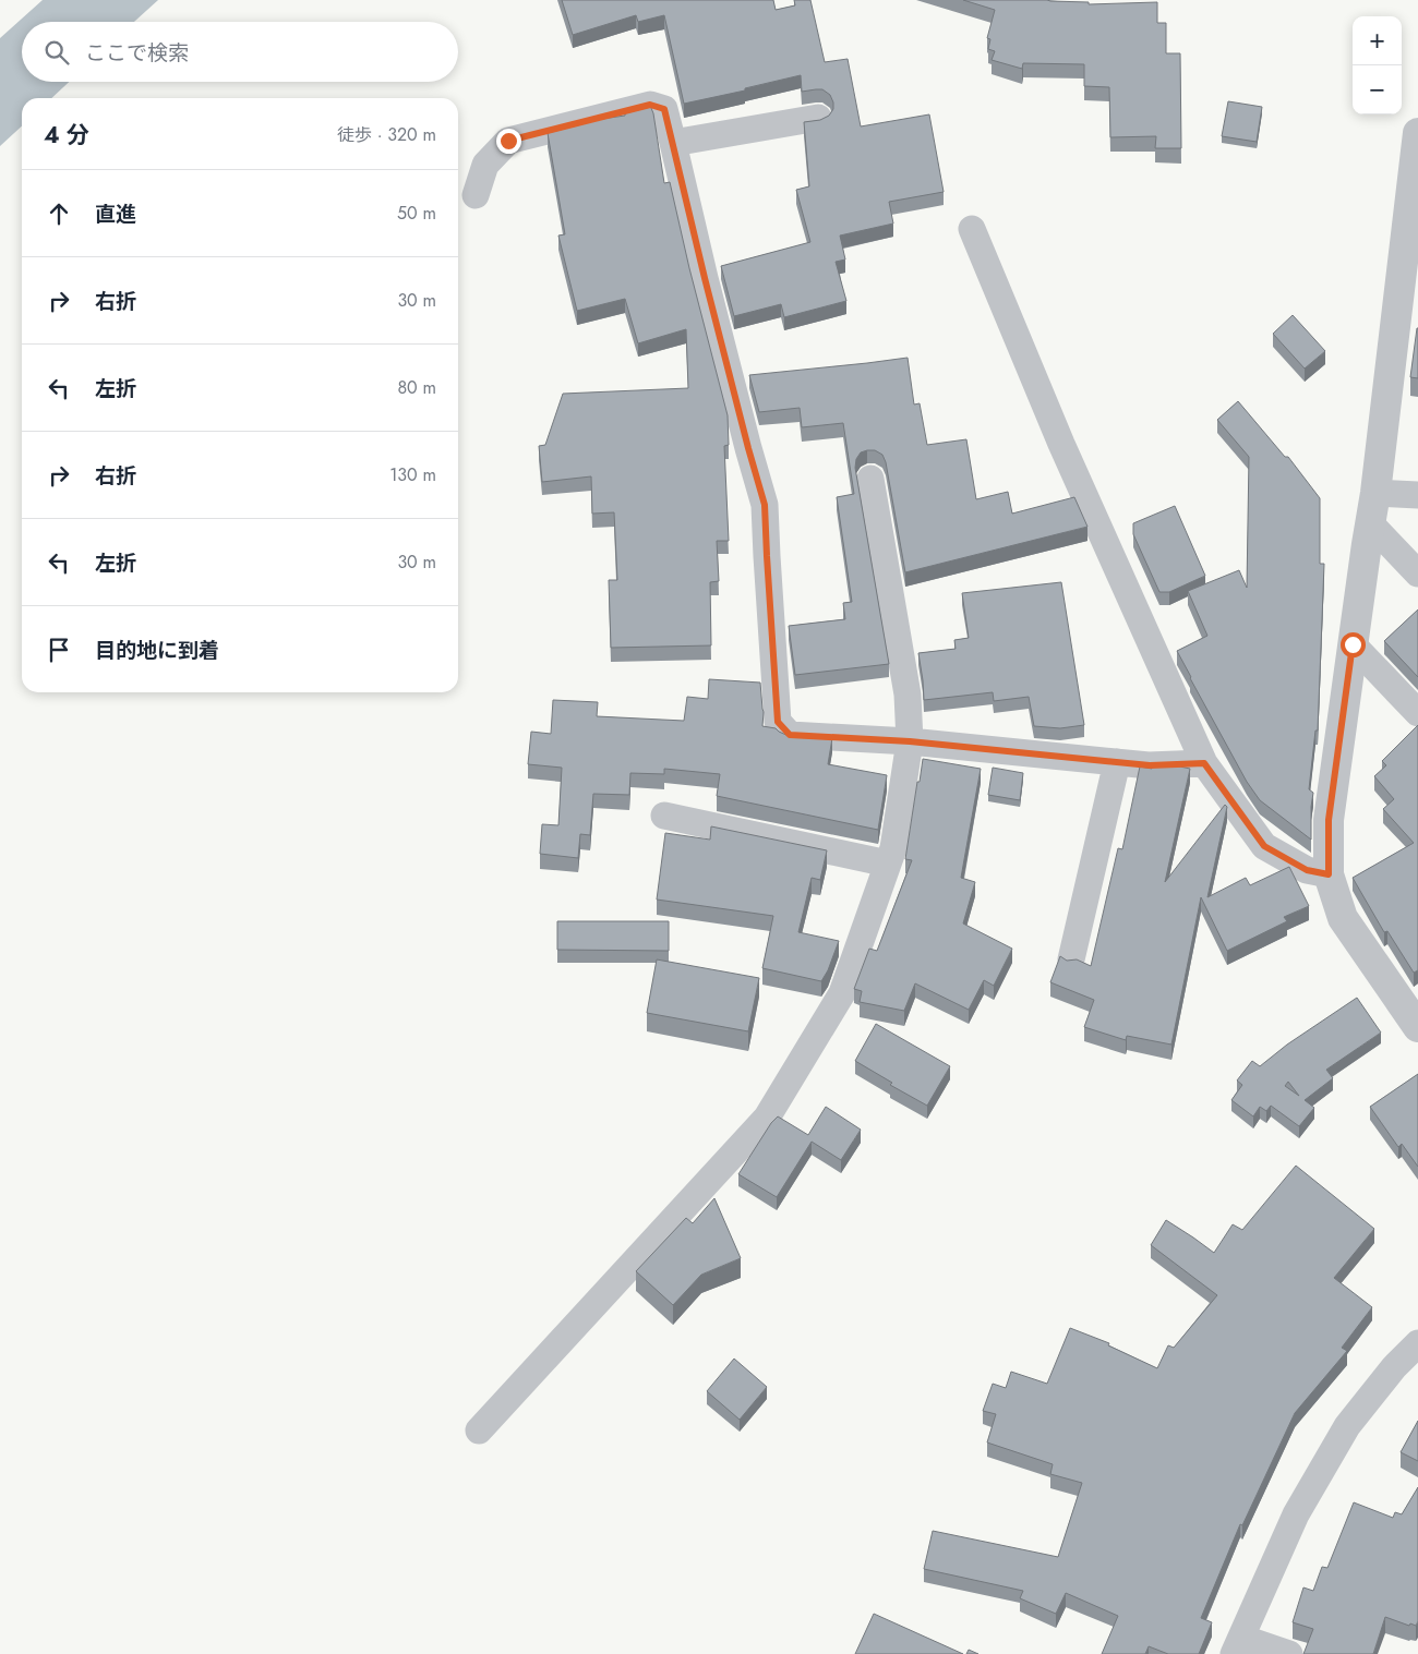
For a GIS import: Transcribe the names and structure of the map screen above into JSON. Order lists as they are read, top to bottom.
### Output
{
  "page": {
    "map_buttons": ["+", "−"],
    "search": "ここで検索",
    "heading": ["4 分", "徒歩 · 320 m"],
    "list": [
      ["直進", "50 m"],
      ["右折", "30 m"],
      ["左折", "80 m"],
      ["右折", "130 m"],
      ["左折", "30 m"],
      "目的地に到着"
    ]
  }
}
